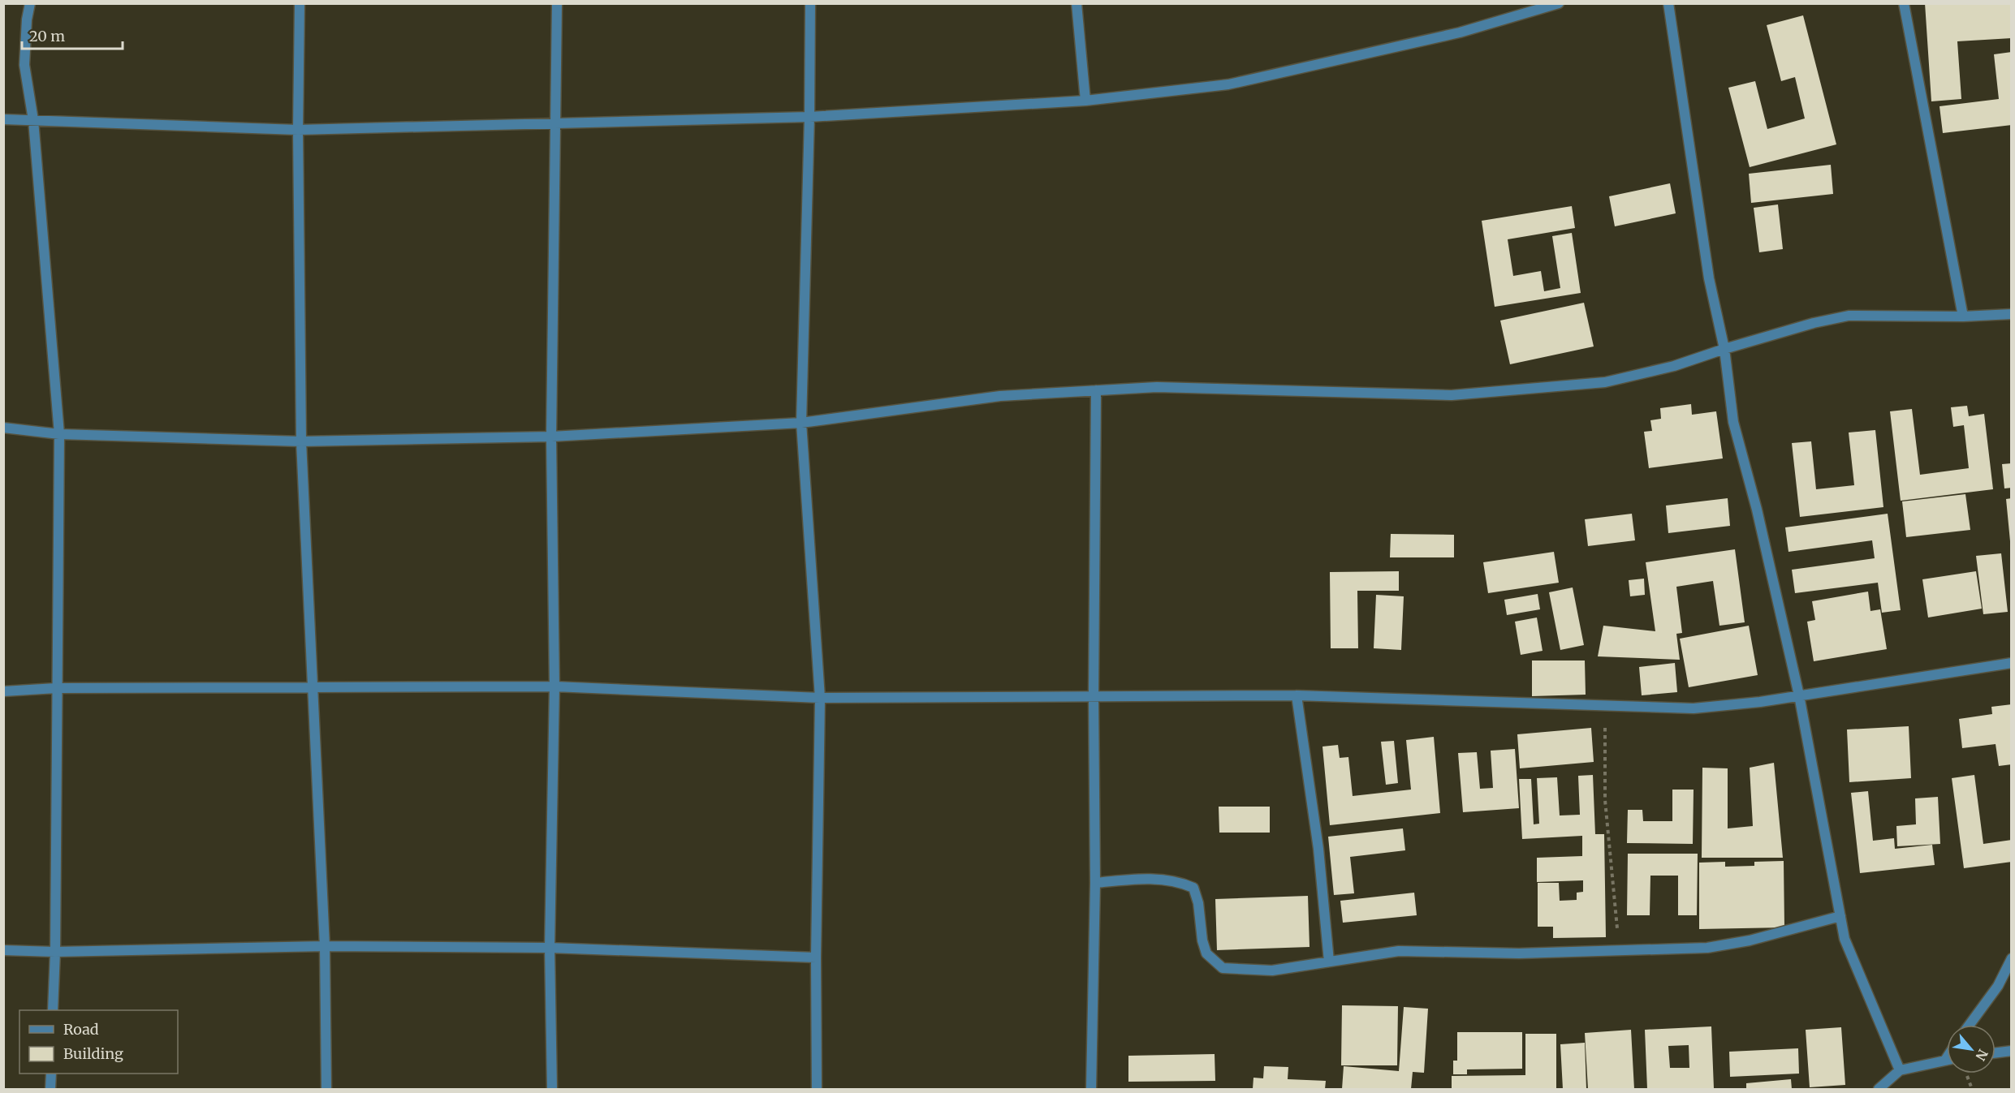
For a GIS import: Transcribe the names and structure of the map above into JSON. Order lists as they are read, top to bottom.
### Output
{
  "legend": ["Road", "Building"],
  "scale_bar": "20 m",
  "north": "bottom right"
}
